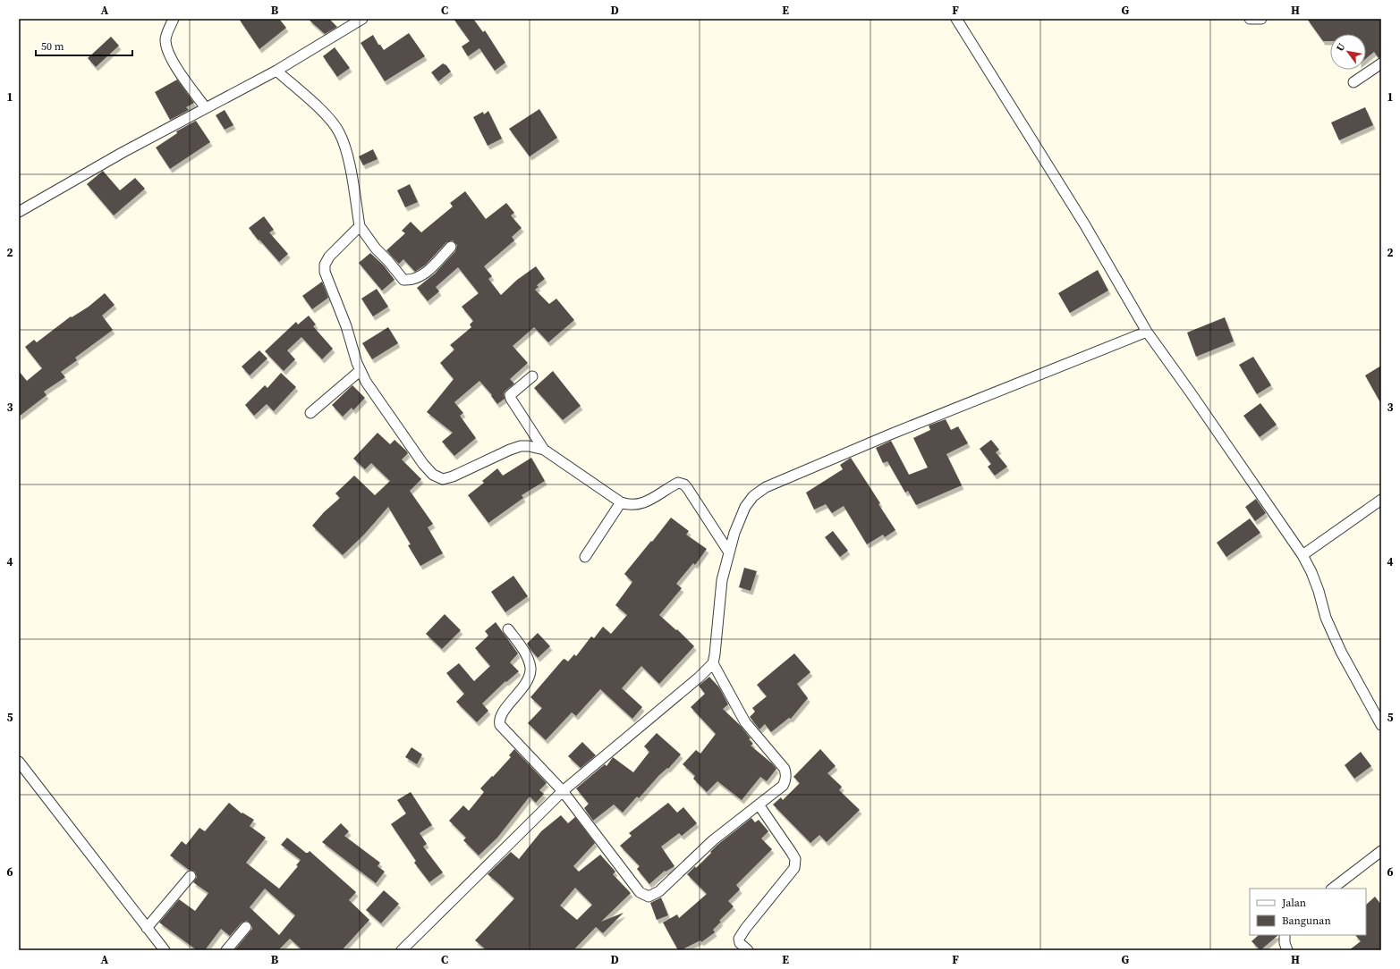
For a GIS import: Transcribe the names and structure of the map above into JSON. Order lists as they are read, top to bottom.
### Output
{
  "legend": ["Jalan", "Bangunan"],
  "scale_bar": "50 m",
  "north": "top left",
  "grid": {
    "columns": [
      "A",
      "B",
      "C",
      "D",
      "E",
      "F",
      "G",
      "H"
    ],
    "rows": [
      "1",
      "2",
      "3",
      "4",
      "5",
      "6"
    ]
  }
}
